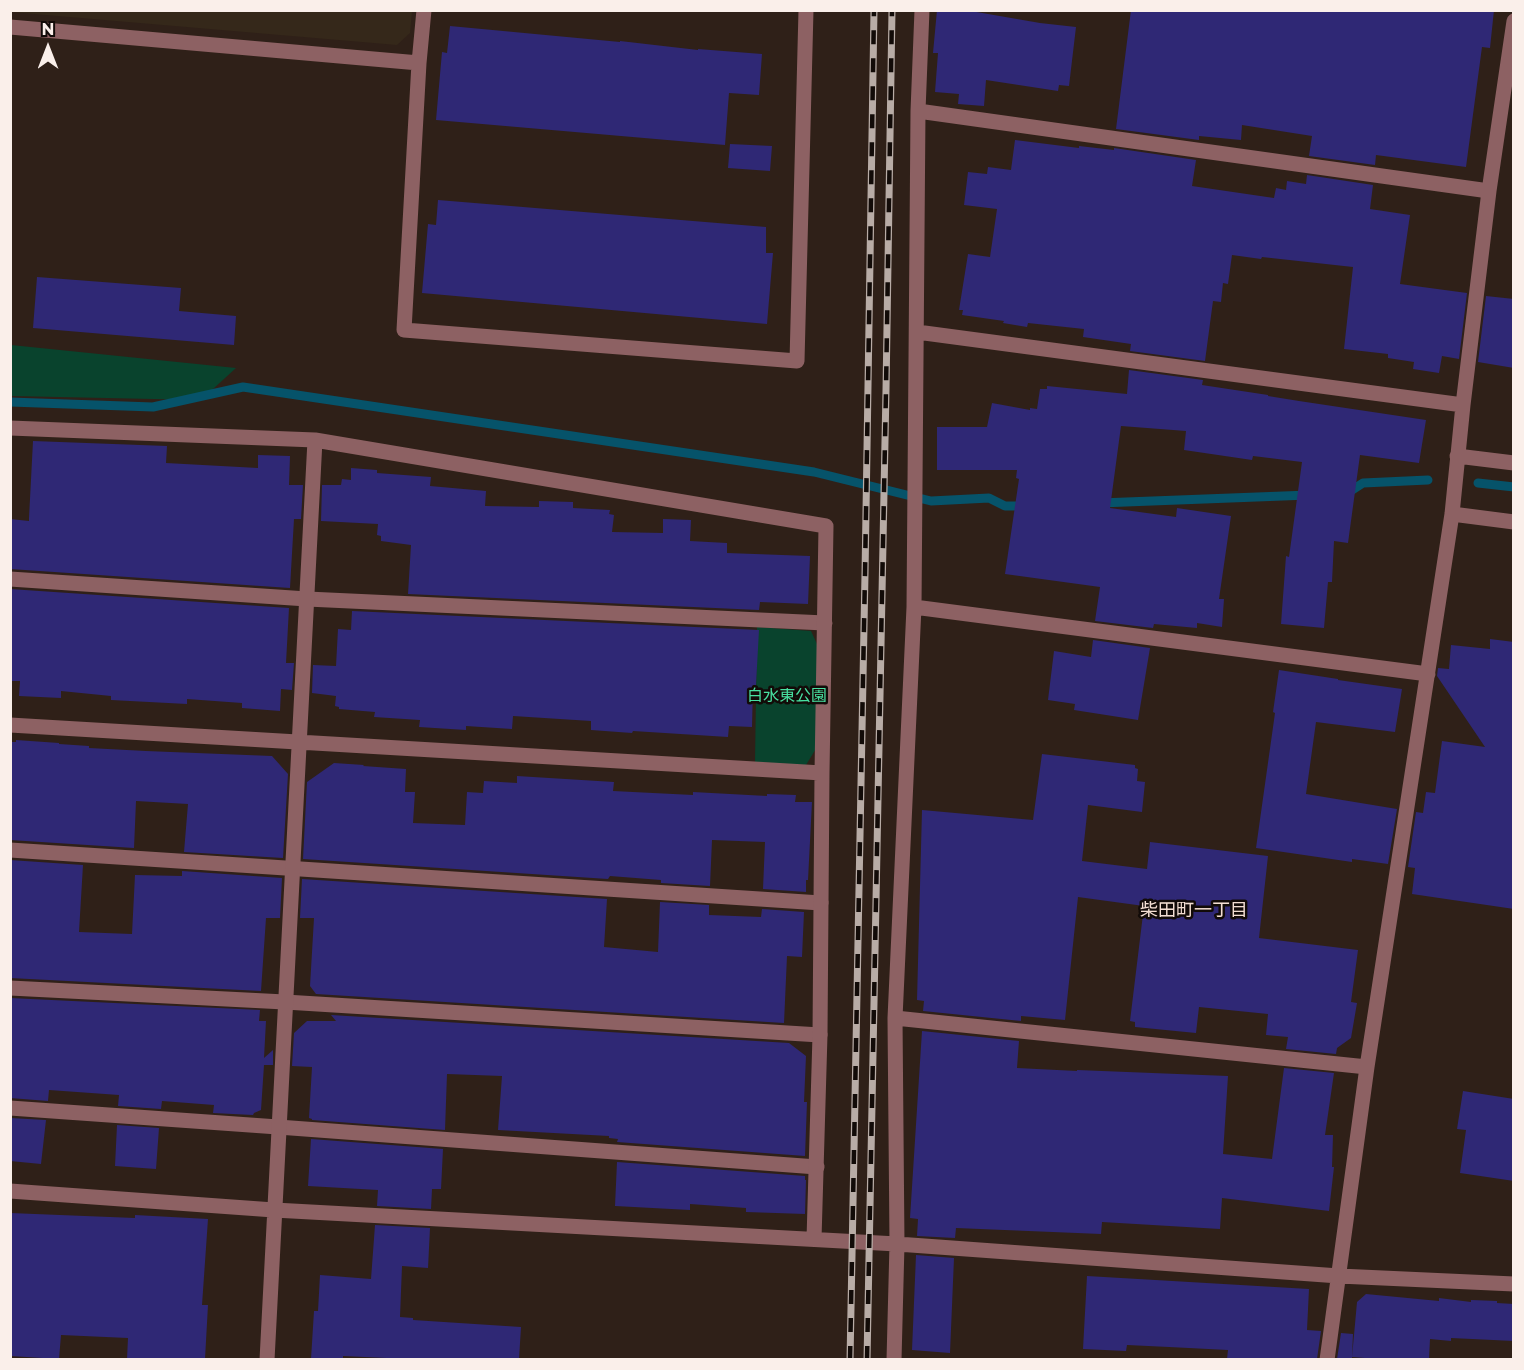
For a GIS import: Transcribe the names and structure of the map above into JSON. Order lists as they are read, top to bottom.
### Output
{
  "districts": ["柴田町一丁目"],
  "parks": ["白水東公園"],
  "north": "top"
}
